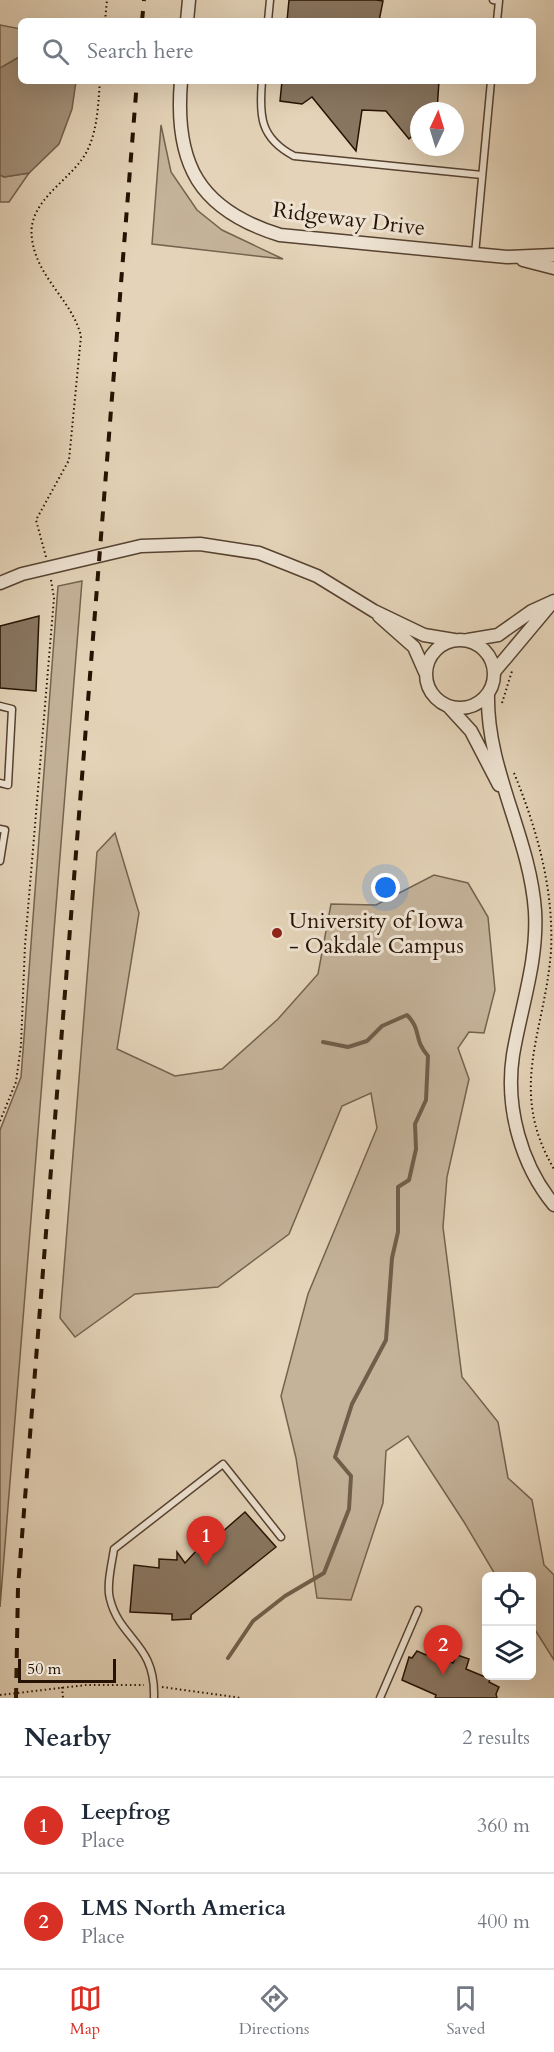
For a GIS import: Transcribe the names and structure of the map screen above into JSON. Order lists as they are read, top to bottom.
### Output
{
  "streets": {
    "street": ["Ridgeway Drive"]
  },
  "places": ["University of Iowa - Oakdale Campus"],
  "scale_bar": "50 m",
  "north": "top",
  "page": {
    "search": "Search here",
    "pins": ["1", "2"],
    "scale": "50 m",
    "heading": ["Nearby", "2 results"],
    "list": [
      {
        "mark": "1",
        "name": "Leepfrog",
        "note": "Place",
        "value": "360 m"
      },
      {
        "mark": "2",
        "name": "LMS North America",
        "note": "Place",
        "value": "400 m"
      }
    ],
    "nav": ["Map", "Directions", "Saved"]
  }
}
